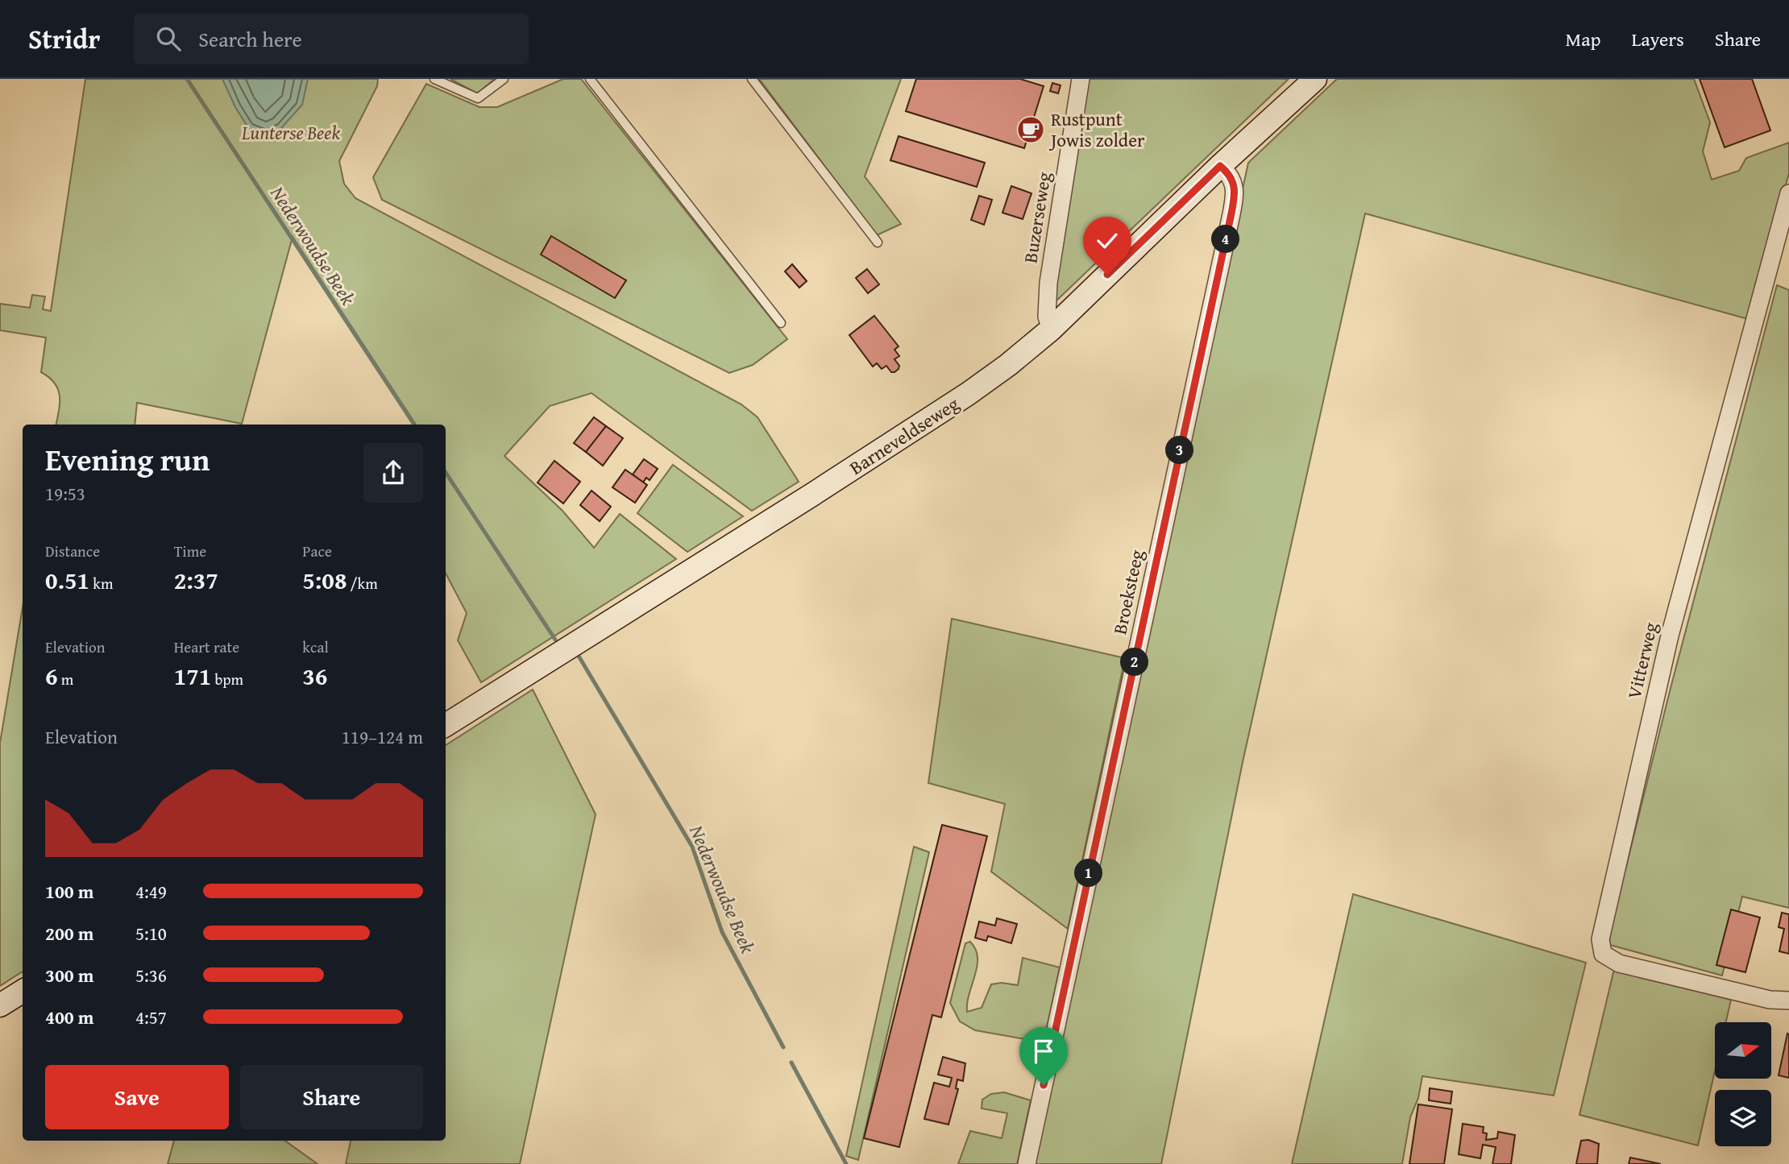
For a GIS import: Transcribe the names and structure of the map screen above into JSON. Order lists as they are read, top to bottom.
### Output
{
  "streets": {
    "main road": ["Barneveldseweg"],
    "street": ["Buzerseweg", "Broeksteeg", "Vitterweg"]
  },
  "crossings": [
    ["Buzerseweg", "Barneveldseweg"],
    ["Barneveldseweg", "Broeksteeg"]
  ],
  "water": ["Nederwoudse Beek"],
  "parks": ["Lunterse Beek"],
  "places": {
    "cafe": ["Rustpunt Jowis zolder"]
  },
  "north": "right",
  "page": {
    "header": "Stridr",
    "search": "Search here",
    "nav": ["Map", "Layers", "Share"],
    "pins": [
      "4",
      "3",
      "2",
      "1"
    ],
    "heading": ["Evening run", "19:53"],
    "stats": [
      ["Distance", "0.51 km"],
      ["Time", "2:37"],
      ["Pace", "5:08 /km"],
      ["Elevation", "6 m"],
      ["Heart rate", "171 bpm"],
      ["kcal", "36"]
    ],
    "chart": ["Elevation", "119–124 m"],
    "list": [
      {
        "name": "100 m",
        "note": "4:49"
      },
      {
        "name": "200 m",
        "note": "5:10"
      },
      {
        "name": "300 m",
        "note": "5:36"
      },
      {
        "name": "400 m",
        "note": "4:57"
      }
    ],
    "buttons": ["Save", "Share"]
  }
}
